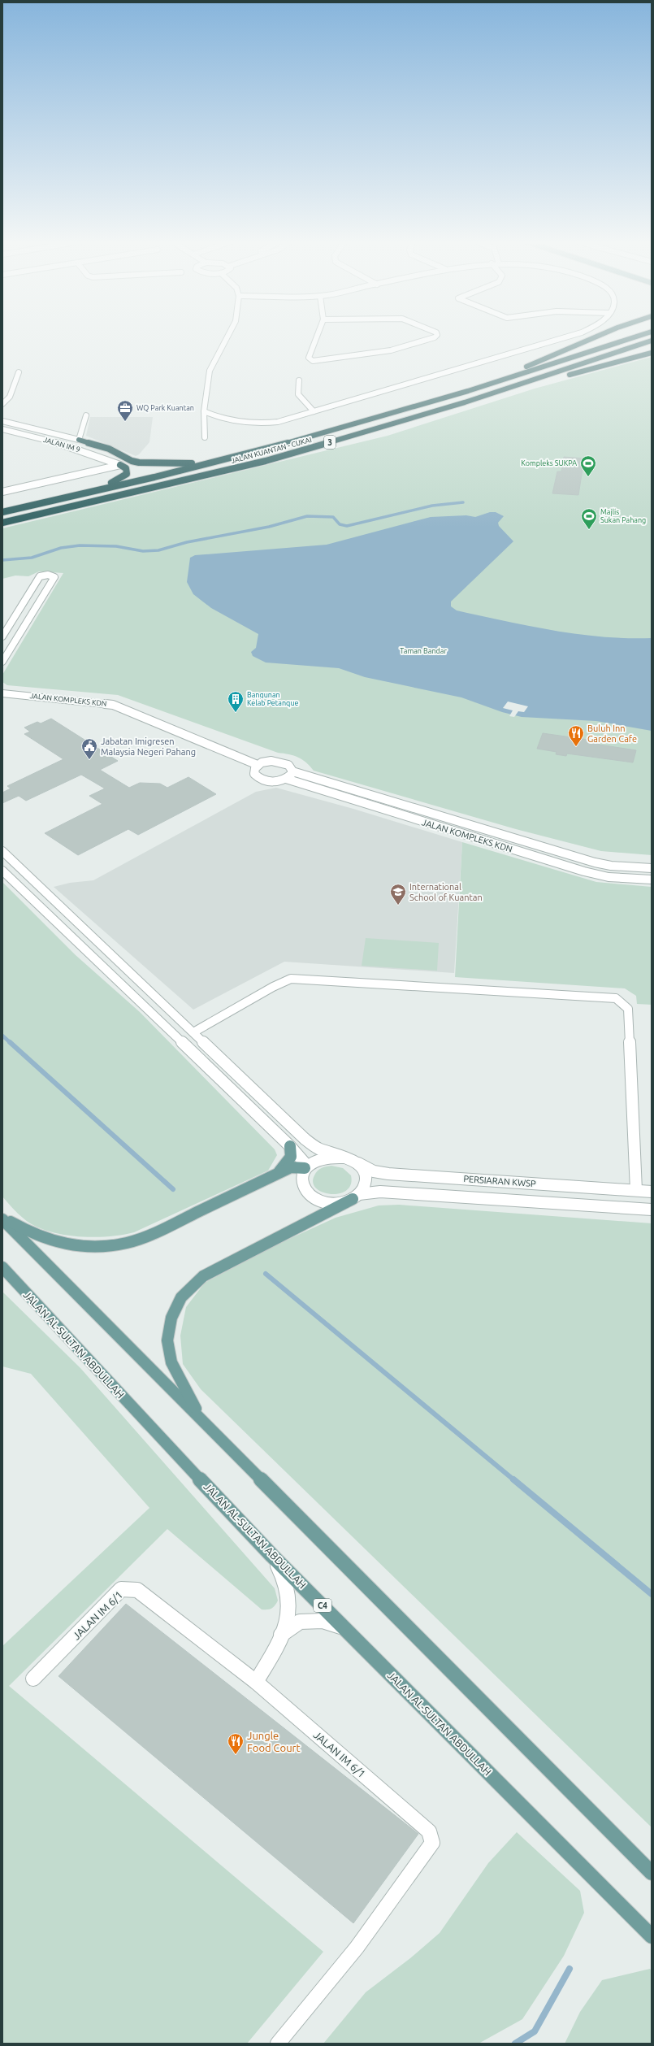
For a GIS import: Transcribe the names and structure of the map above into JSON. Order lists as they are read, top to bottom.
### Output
{
  "streets": {
    "highway": ["3", "JALAN KUANTAN - CUKAI"],
    "main road": ["JALAN AL-SULTAN ABDULLAH", "C4"],
    "street": [
      "JALAN IM 9",
      "JALAN KOMPLEKS KDN",
      "PERSIARAN KWSP",
      "JALAN IM 6/1"
    ]
  },
  "parks": ["Taman Bandar"],
  "places": {
    "office": ["WQ Park Kuantan"],
    "sports": ["Kompleks SUKPA", "Majlis Sukan Pahang"],
    "building": ["Bangunan Kelab Petanque"],
    "restaurant": ["Buluh Inn Garden Cafe", "Jungle Food Court"],
    "public building": ["Jabatan Imigresen Malaysia Negeri Pahang"],
    "school or university": ["International School of Kuantan"]
  }
}
